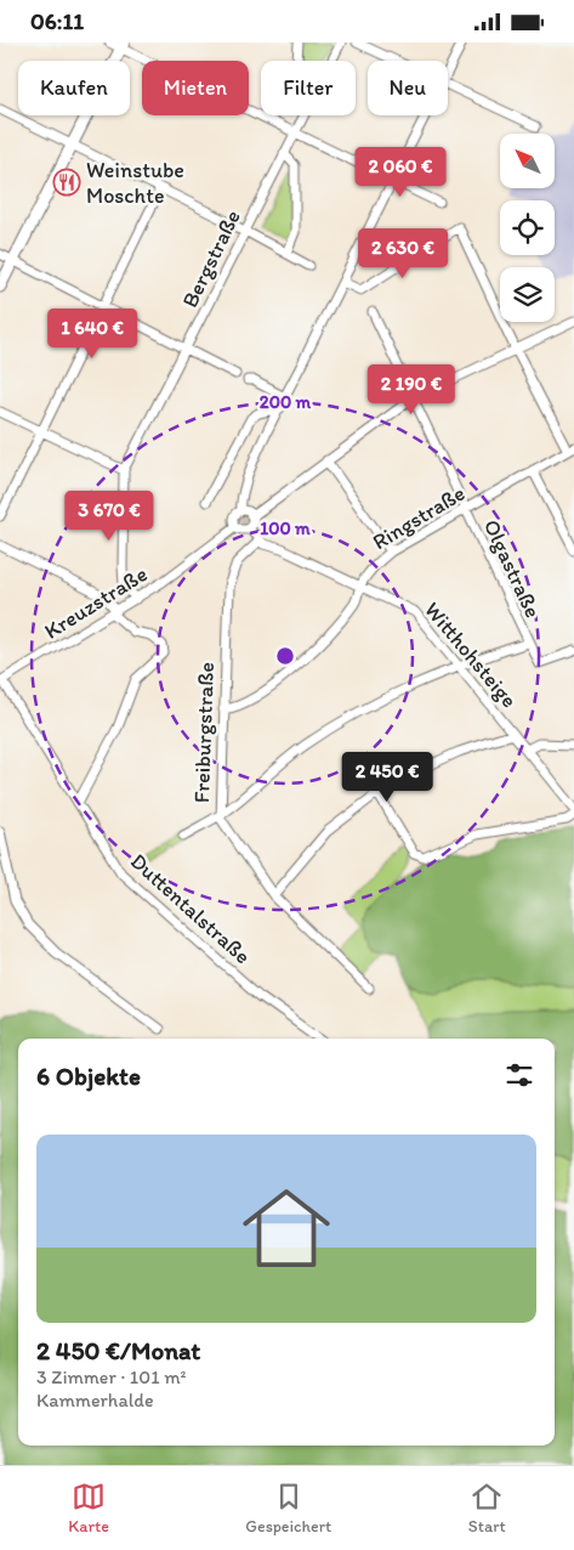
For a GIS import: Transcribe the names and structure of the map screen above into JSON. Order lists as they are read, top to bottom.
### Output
{
  "streets": {
    "street": [
      "Bergstraße",
      "Ringstraße",
      "Olgastraße",
      "Kreuzstraße",
      "Witthohsteige",
      "Freiburgstraße",
      "Duttentalstraße"
    ]
  },
  "crossings": [
    ["Bergstraße", "Kreuzstraße"],
    ["Ringstraße", "Olgastraße"],
    ["Ringstraße", "Witthohsteige"],
    ["Ringstraße", "Freiburgstraße"],
    ["Kreuzstraße", "Witthohsteige"],
    ["Kreuzstraße", "Duttentalstraße"],
    ["Witthohsteige", "Freiburgstraße"]
  ],
  "places": {
    "restaurant": ["Weinstube Moschte"]
  },
  "north": "top left",
  "page": {
    "status": "06:11",
    "chip": [
      "Kaufen",
      "Mieten",
      "Filter",
      "Neu"
    ],
    "price": [
      "2 060 €",
      "2 630 €",
      "1 640 €",
      "2 190 €",
      "3 670 €",
      "2 450 €"
    ],
    "heading": "6 Objekte",
    "list": [
      {
        "name": "2 450 €/Monat",
        "note": "3 Zimmer · 101 m² · Kammerhalde"
      }
    ],
    "tabs": ["Karte", "Gespeichert", "Start"]
  },
  "rings": ["200 m", "100 m"]
}
